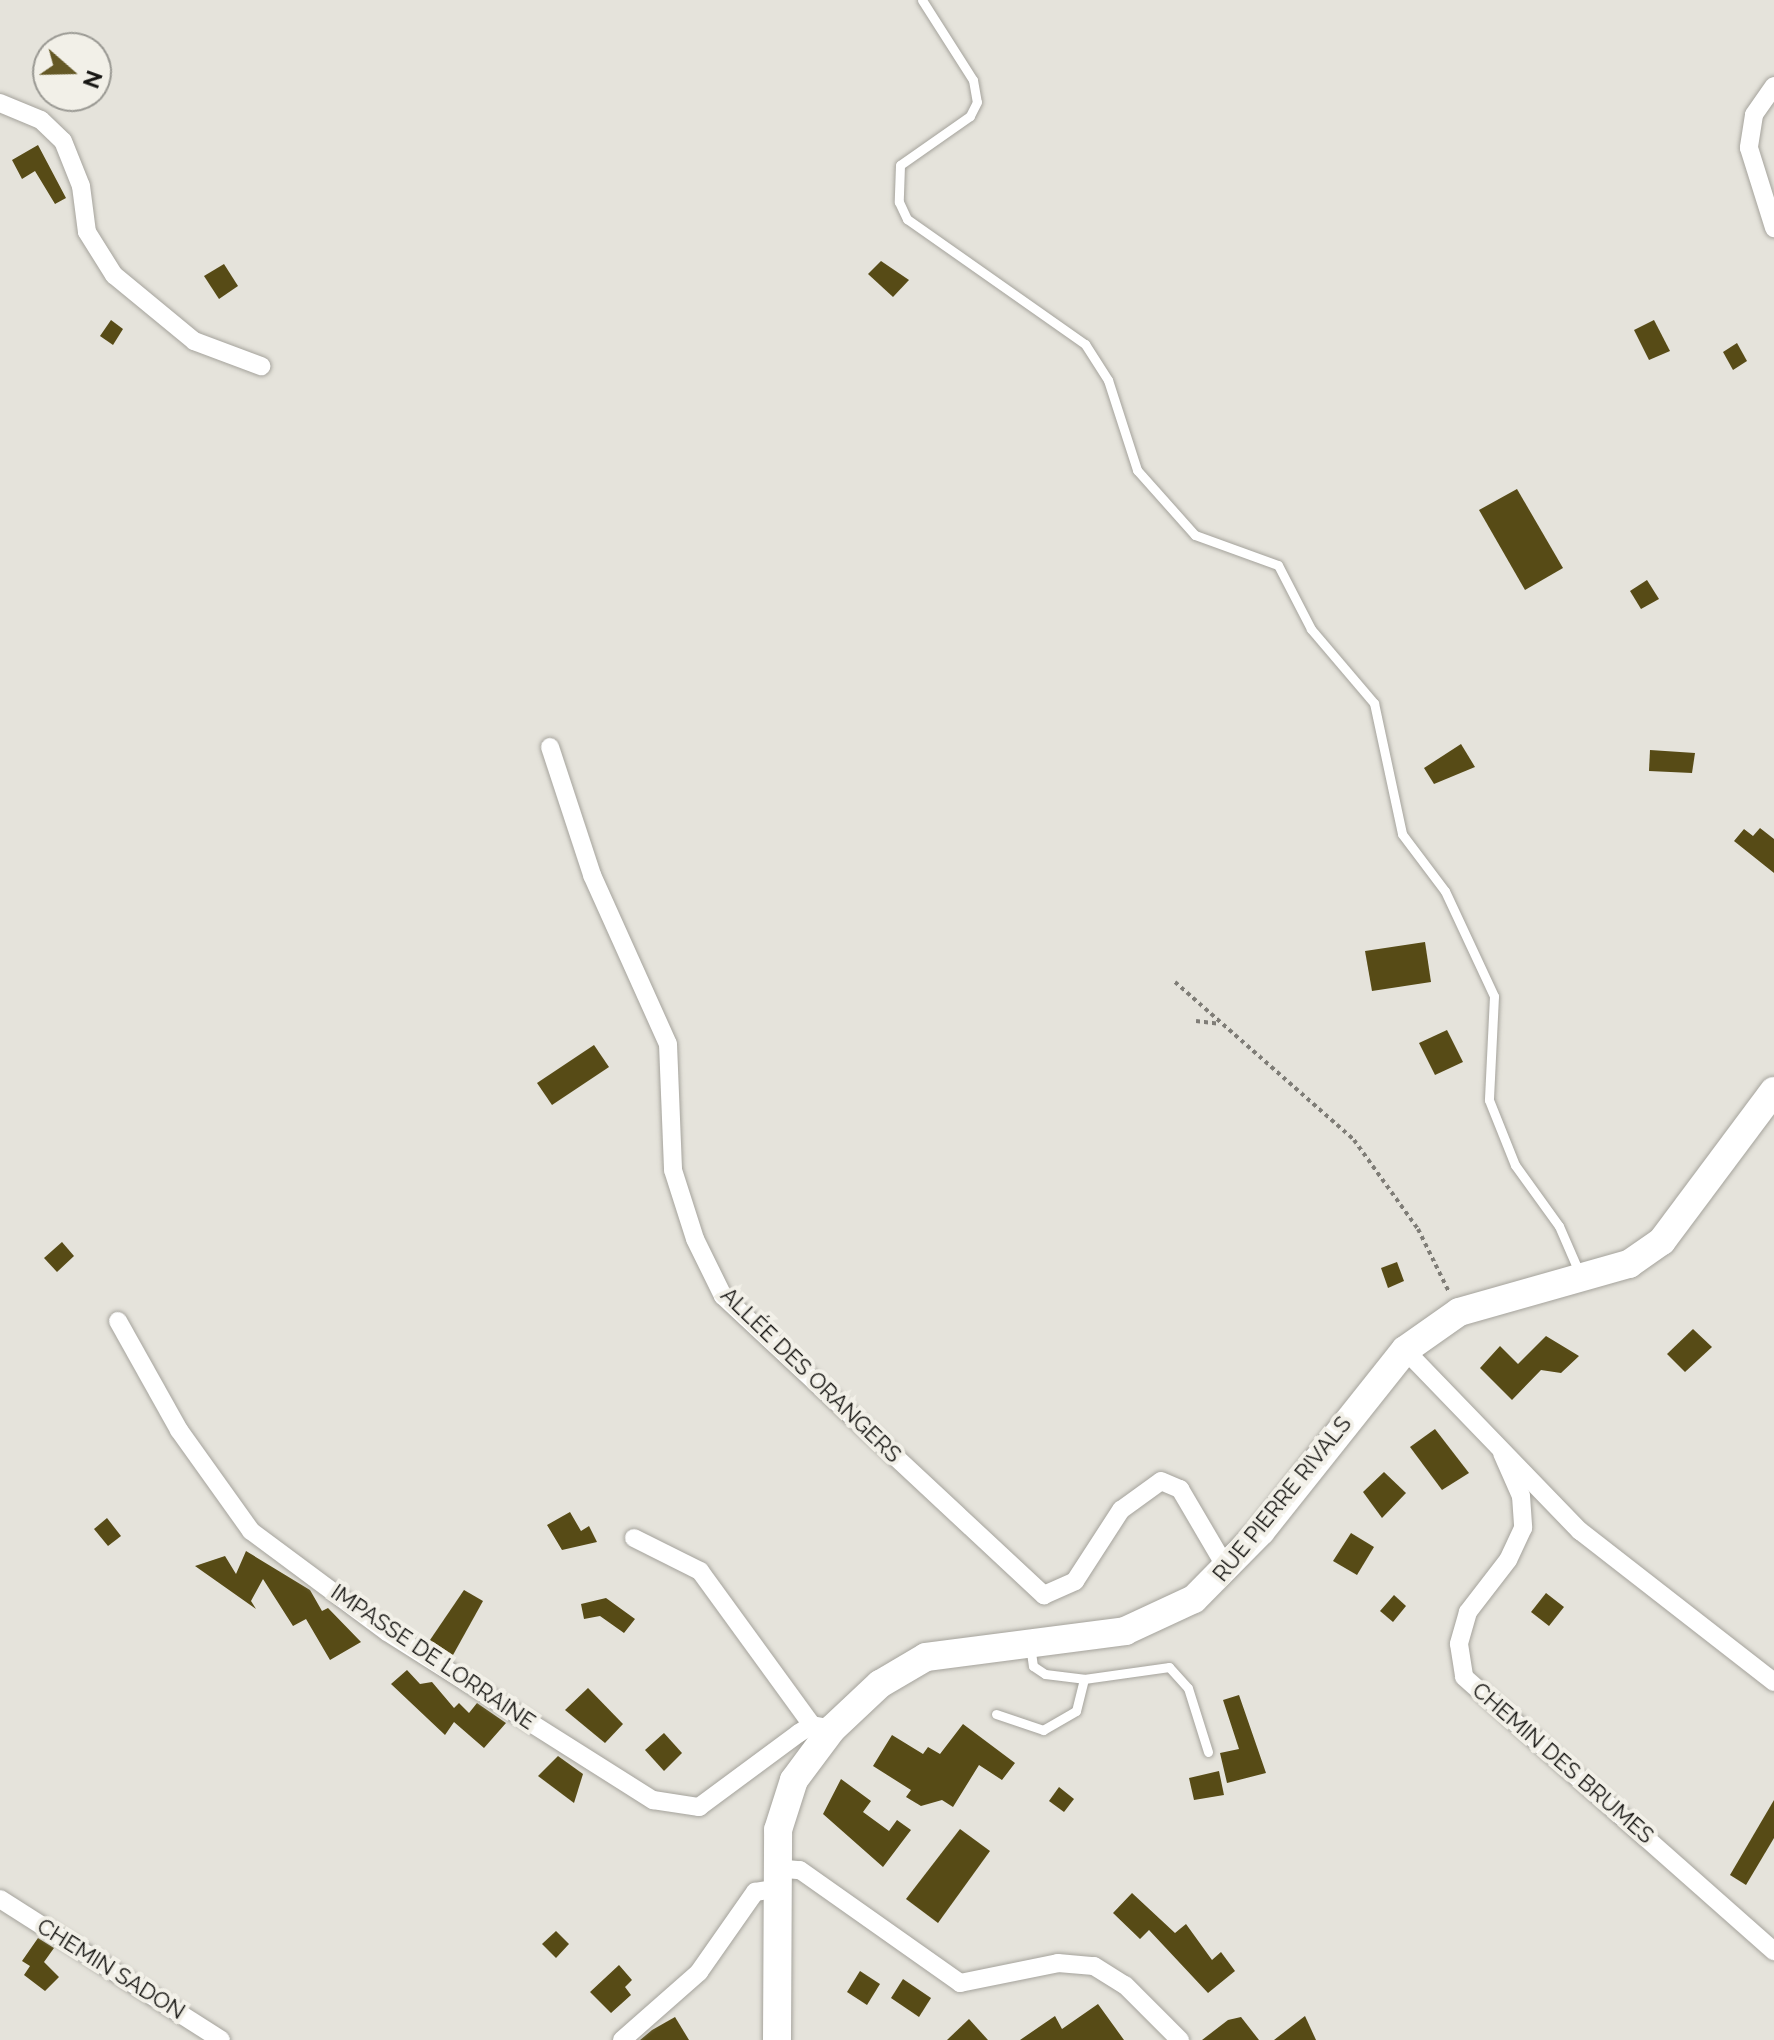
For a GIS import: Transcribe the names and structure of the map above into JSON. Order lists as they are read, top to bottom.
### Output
{
  "streets": {
    "main road": ["RUE PIERRE RIVALS"],
    "street": [
      "ALLÉE DES ORANGERS",
      "IMPASSE DE LORRAINE",
      "CHEMIN DES BRUMES",
      "CHEMIN SADON"
    ]
  },
  "crossings": [
    ["ALLÉE DES ORANGERS", "RUE PIERRE RIVALS"],
    ["RUE PIERRE RIVALS", "IMPASSE DE LORRAINE"],
    ["RUE PIERRE RIVALS", "CHEMIN DES BRUMES"]
  ],
  "north": "right"
}
